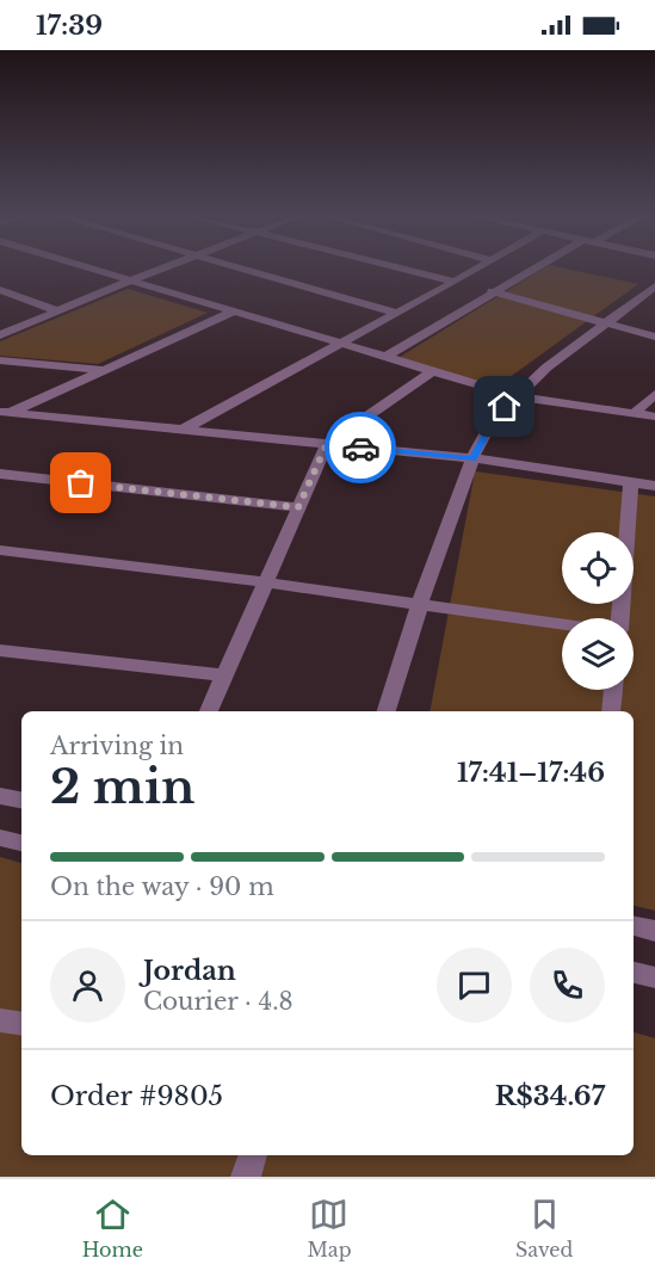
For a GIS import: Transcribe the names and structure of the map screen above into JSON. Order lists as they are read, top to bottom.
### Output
{
  "page": {
    "status": "17:39",
    "heading": ["2 min", "Arriving in", "17:41–17:46"],
    "panel": [
      "Jordan",
      "Courier · 4.8",
      "Order #9805",
      "R$34.67"
    ],
    "bar": "On the way · 90 m",
    "tabs": ["Home", "Map", "Saved"]
  }
}
